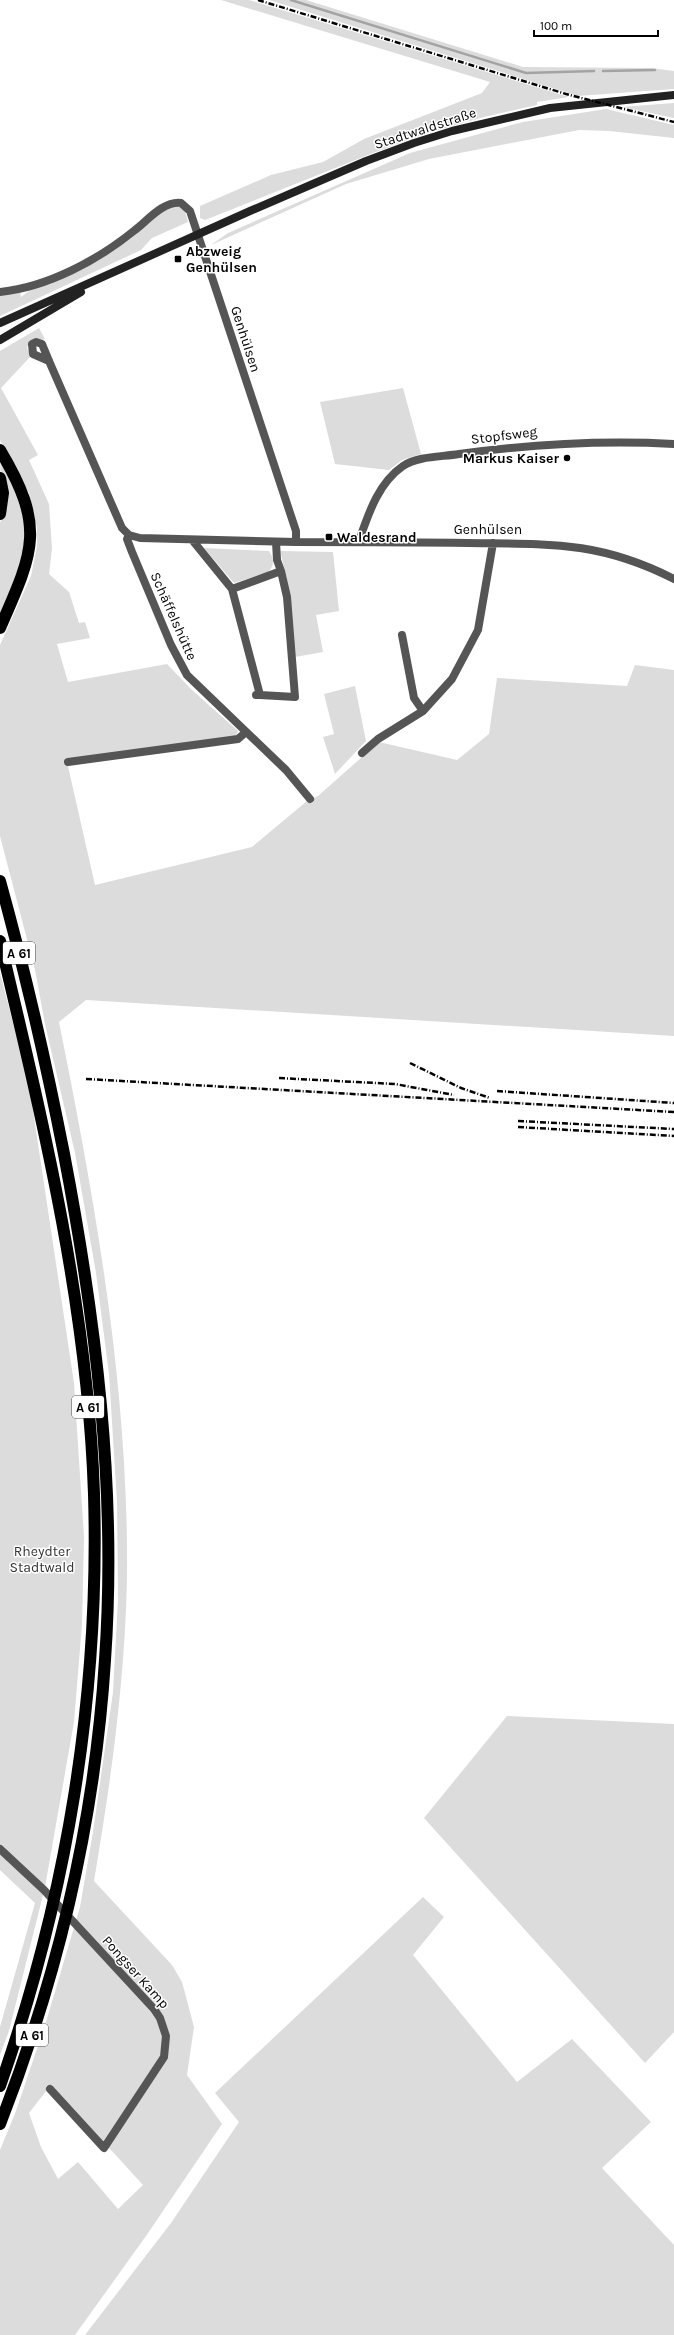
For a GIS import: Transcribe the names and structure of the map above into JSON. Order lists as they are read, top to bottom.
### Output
{
  "streets": {
    "highway": ["A 61"],
    "main road": ["Stadtwaldstraße"],
    "street": [
      "Genhülsen",
      "Stopfsweg",
      "Schäffelshütte",
      "Pongser Kamp"
    ]
  },
  "crossings": [
    ["Stadtwaldstraße", "Genhülsen"],
    ["Genhülsen", "Stopfsweg"],
    ["Genhülsen", "Schäffelshütte"]
  ],
  "parks": ["Rheydter Stadtwald"],
  "places": {
    "transit": ["Abzweig Genhülsen", "Waldesrand"],
    "other": ["Markus Kaiser"]
  },
  "scale_bar": "100 m"
}
